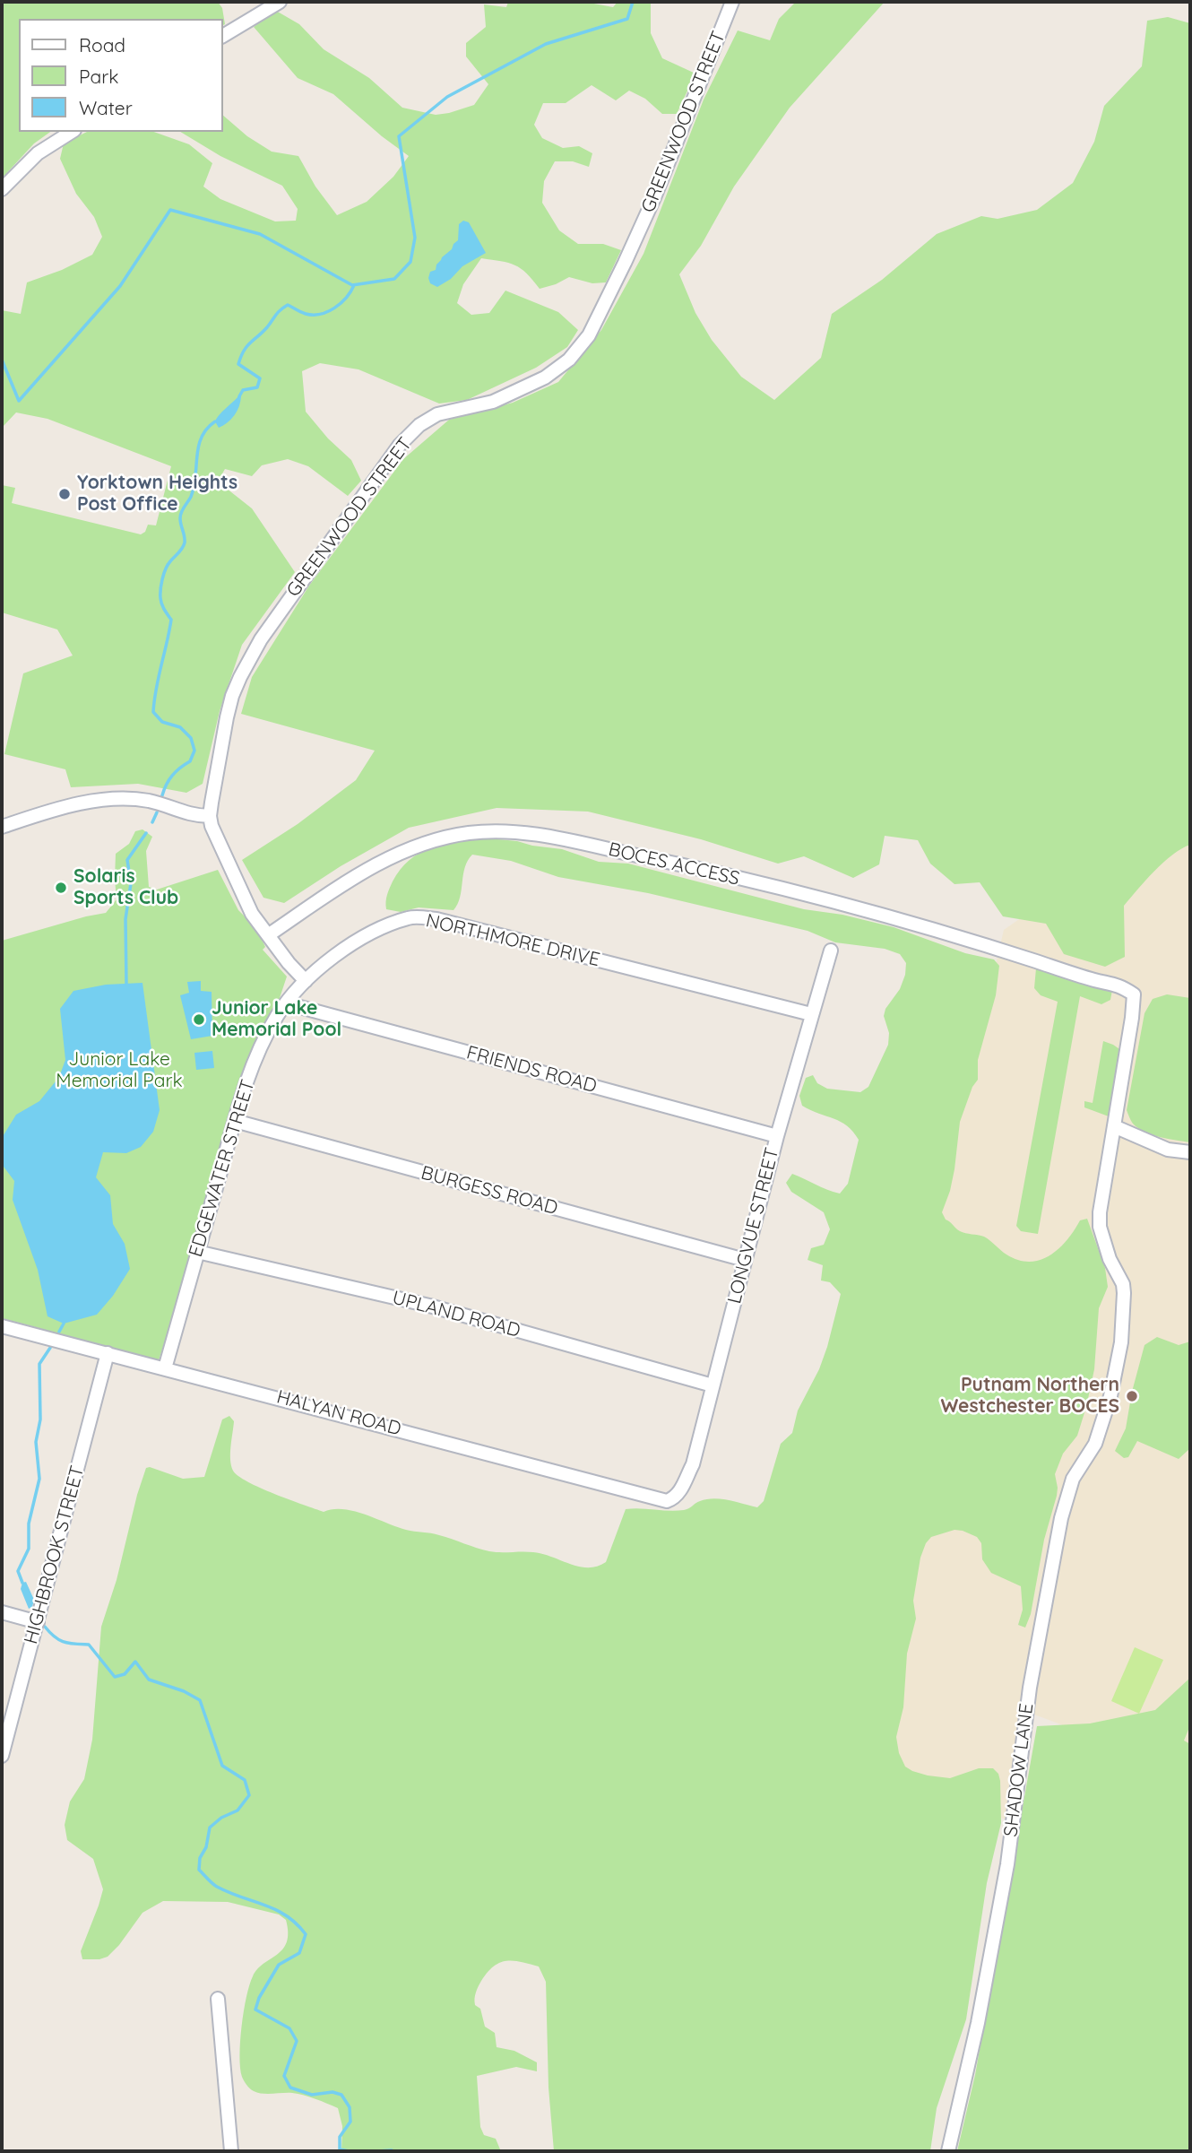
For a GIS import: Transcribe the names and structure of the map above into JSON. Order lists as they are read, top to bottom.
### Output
{
  "streets": {
    "street": [
      "GREENWOOD STREET",
      "BOCES ACCESS",
      "NORTHMORE DRIVE",
      "FRIENDS ROAD",
      "EDGEWATER STREET",
      "BURGESS ROAD",
      "LONGVUE STREET",
      "UPLAND ROAD",
      "HALYAN ROAD",
      "HIGHBROOK STREET",
      "SHADOW LANE"
    ]
  },
  "crossings": [
    ["BOCES ACCESS", "SHADOW LANE"],
    ["NORTHMORE DRIVE", "EDGEWATER STREET"],
    ["NORTHMORE DRIVE", "LONGVUE STREET"],
    ["FRIENDS ROAD", "EDGEWATER STREET"],
    ["FRIENDS ROAD", "LONGVUE STREET"],
    ["EDGEWATER STREET", "BURGESS ROAD"],
    ["EDGEWATER STREET", "UPLAND ROAD"],
    ["EDGEWATER STREET", "HALYAN ROAD"],
    ["BURGESS ROAD", "LONGVUE STREET"],
    ["LONGVUE STREET", "UPLAND ROAD"],
    ["LONGVUE STREET", "HALYAN ROAD"],
    ["HALYAN ROAD", "HIGHBROOK STREET"]
  ],
  "parks": ["Junior Lake Memorial Park"],
  "places": [
    "Yorktown Heights Post Office",
    "Solaris Sports Club",
    "Junior Lake Memorial Pool",
    "Putnam Northern Westchester BOCES"
  ],
  "legend": ["Road", "Park", "Water"]
}
